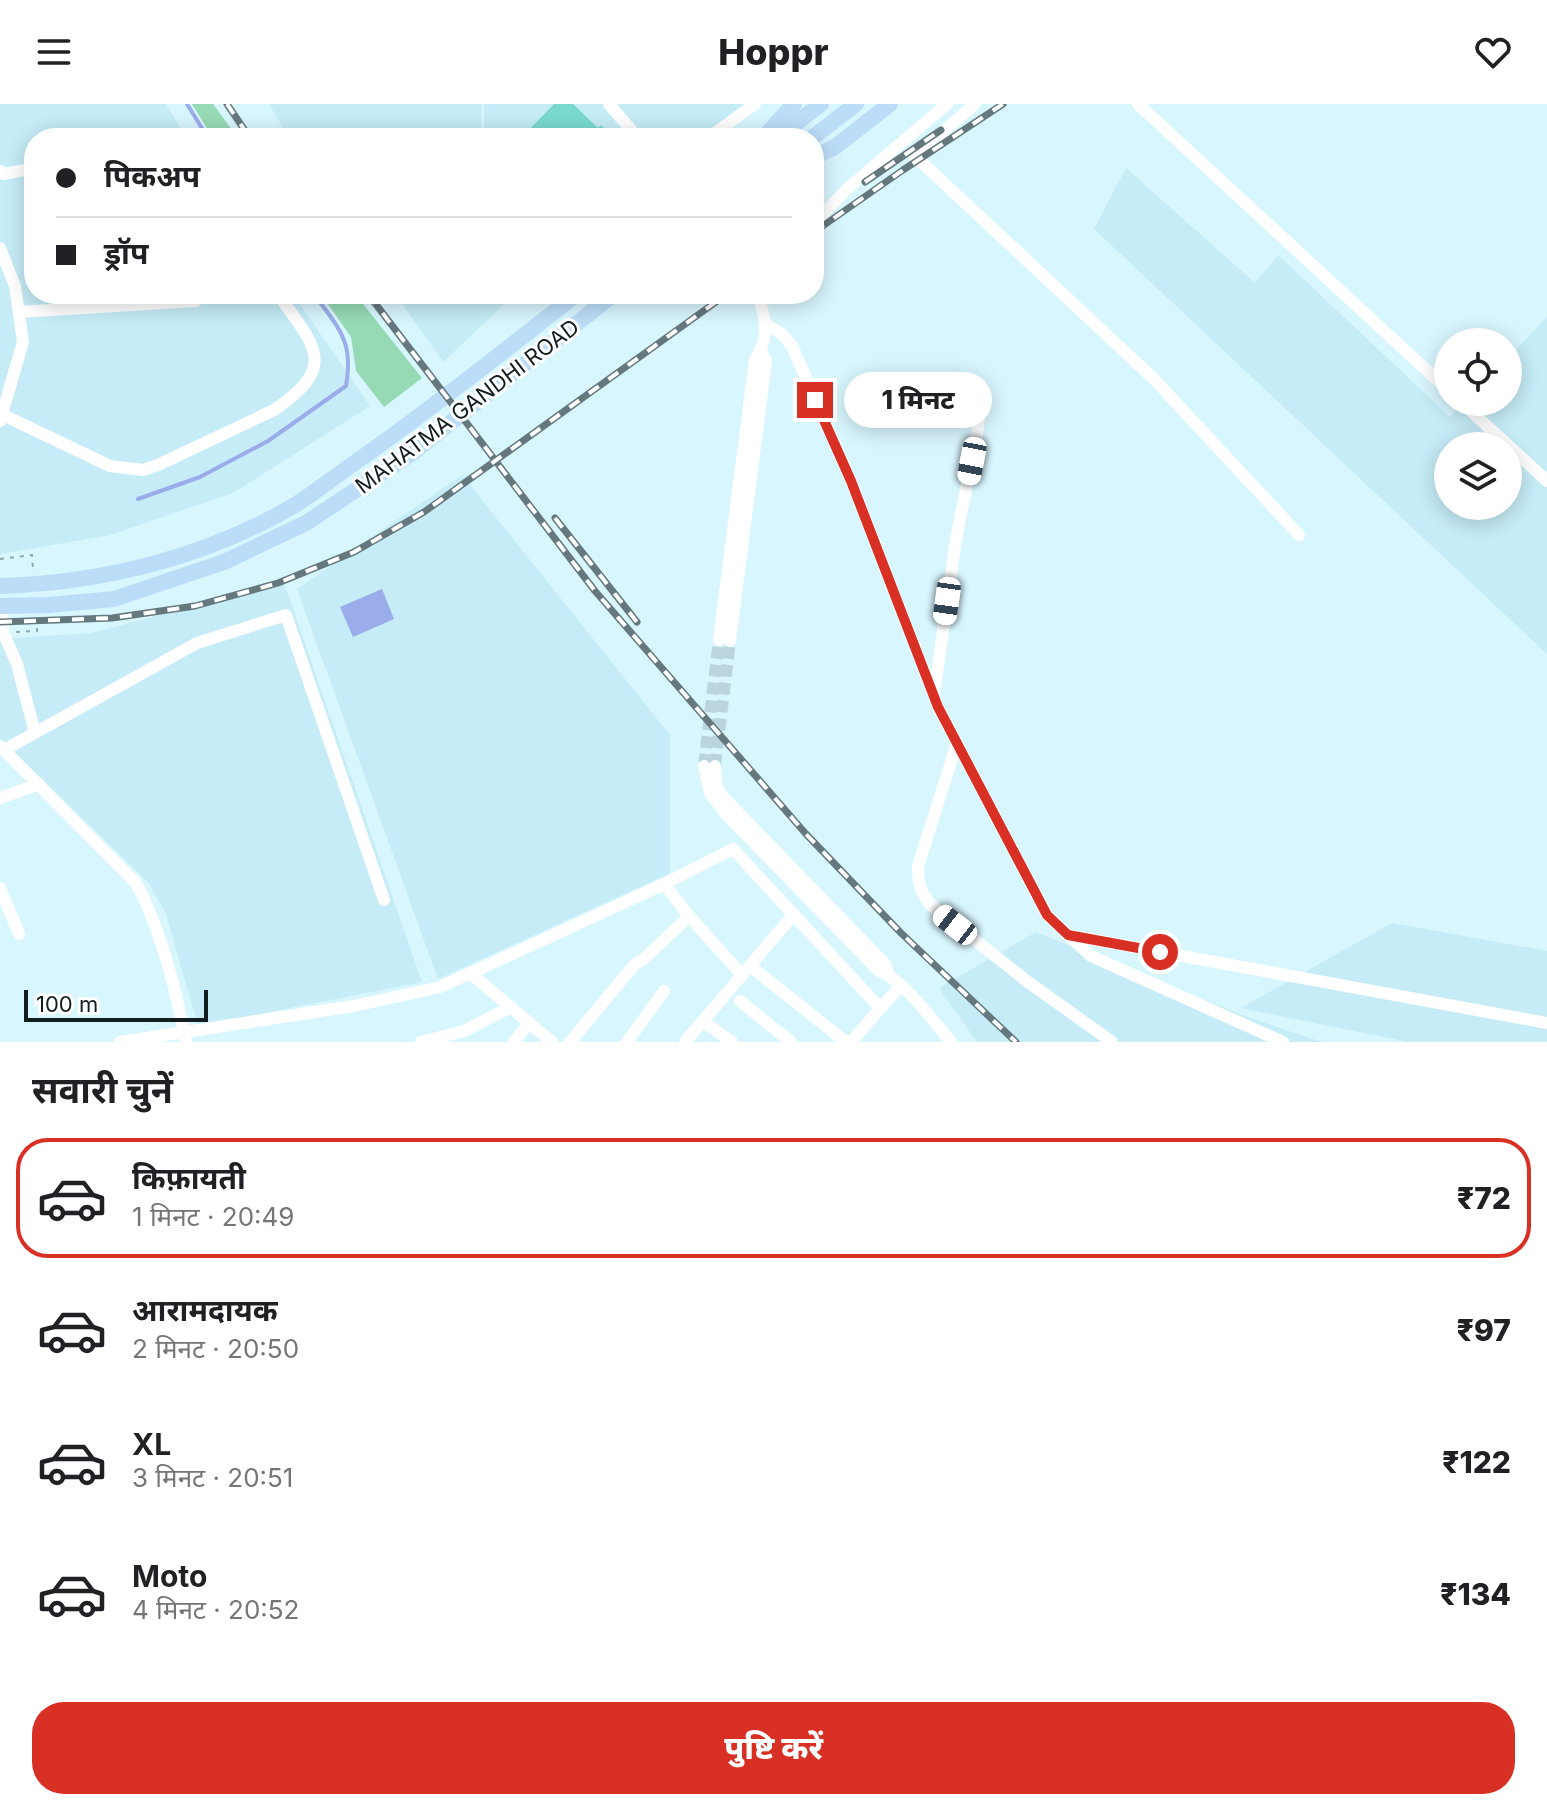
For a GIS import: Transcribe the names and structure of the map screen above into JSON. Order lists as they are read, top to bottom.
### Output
{
  "streets": {
    "main road": ["MAHATMA GANDHI ROAD"]
  },
  "scale_bar": "100 m",
  "page": {
    "header": "Hoppr",
    "banner": ["पिकअप", "ड्रॉप"],
    "bubble": "1 मिनट",
    "scale": "100 m",
    "heading": "सवारी चुनें",
    "list": [
      {
        "name": "किफ़ायती",
        "note": "1 मिनट · 20:49",
        "value": "₹72"
      },
      {
        "name": "आरामदायक",
        "note": "2 मिनट · 20:50",
        "value": "₹97"
      },
      {
        "name": "XL",
        "note": "3 मिनट · 20:51",
        "value": "₹122"
      },
      {
        "name": "Moto",
        "note": "4 मिनट · 20:52",
        "value": "₹134"
      }
    ],
    "buttons": "पुष्टि करें"
  }
}
